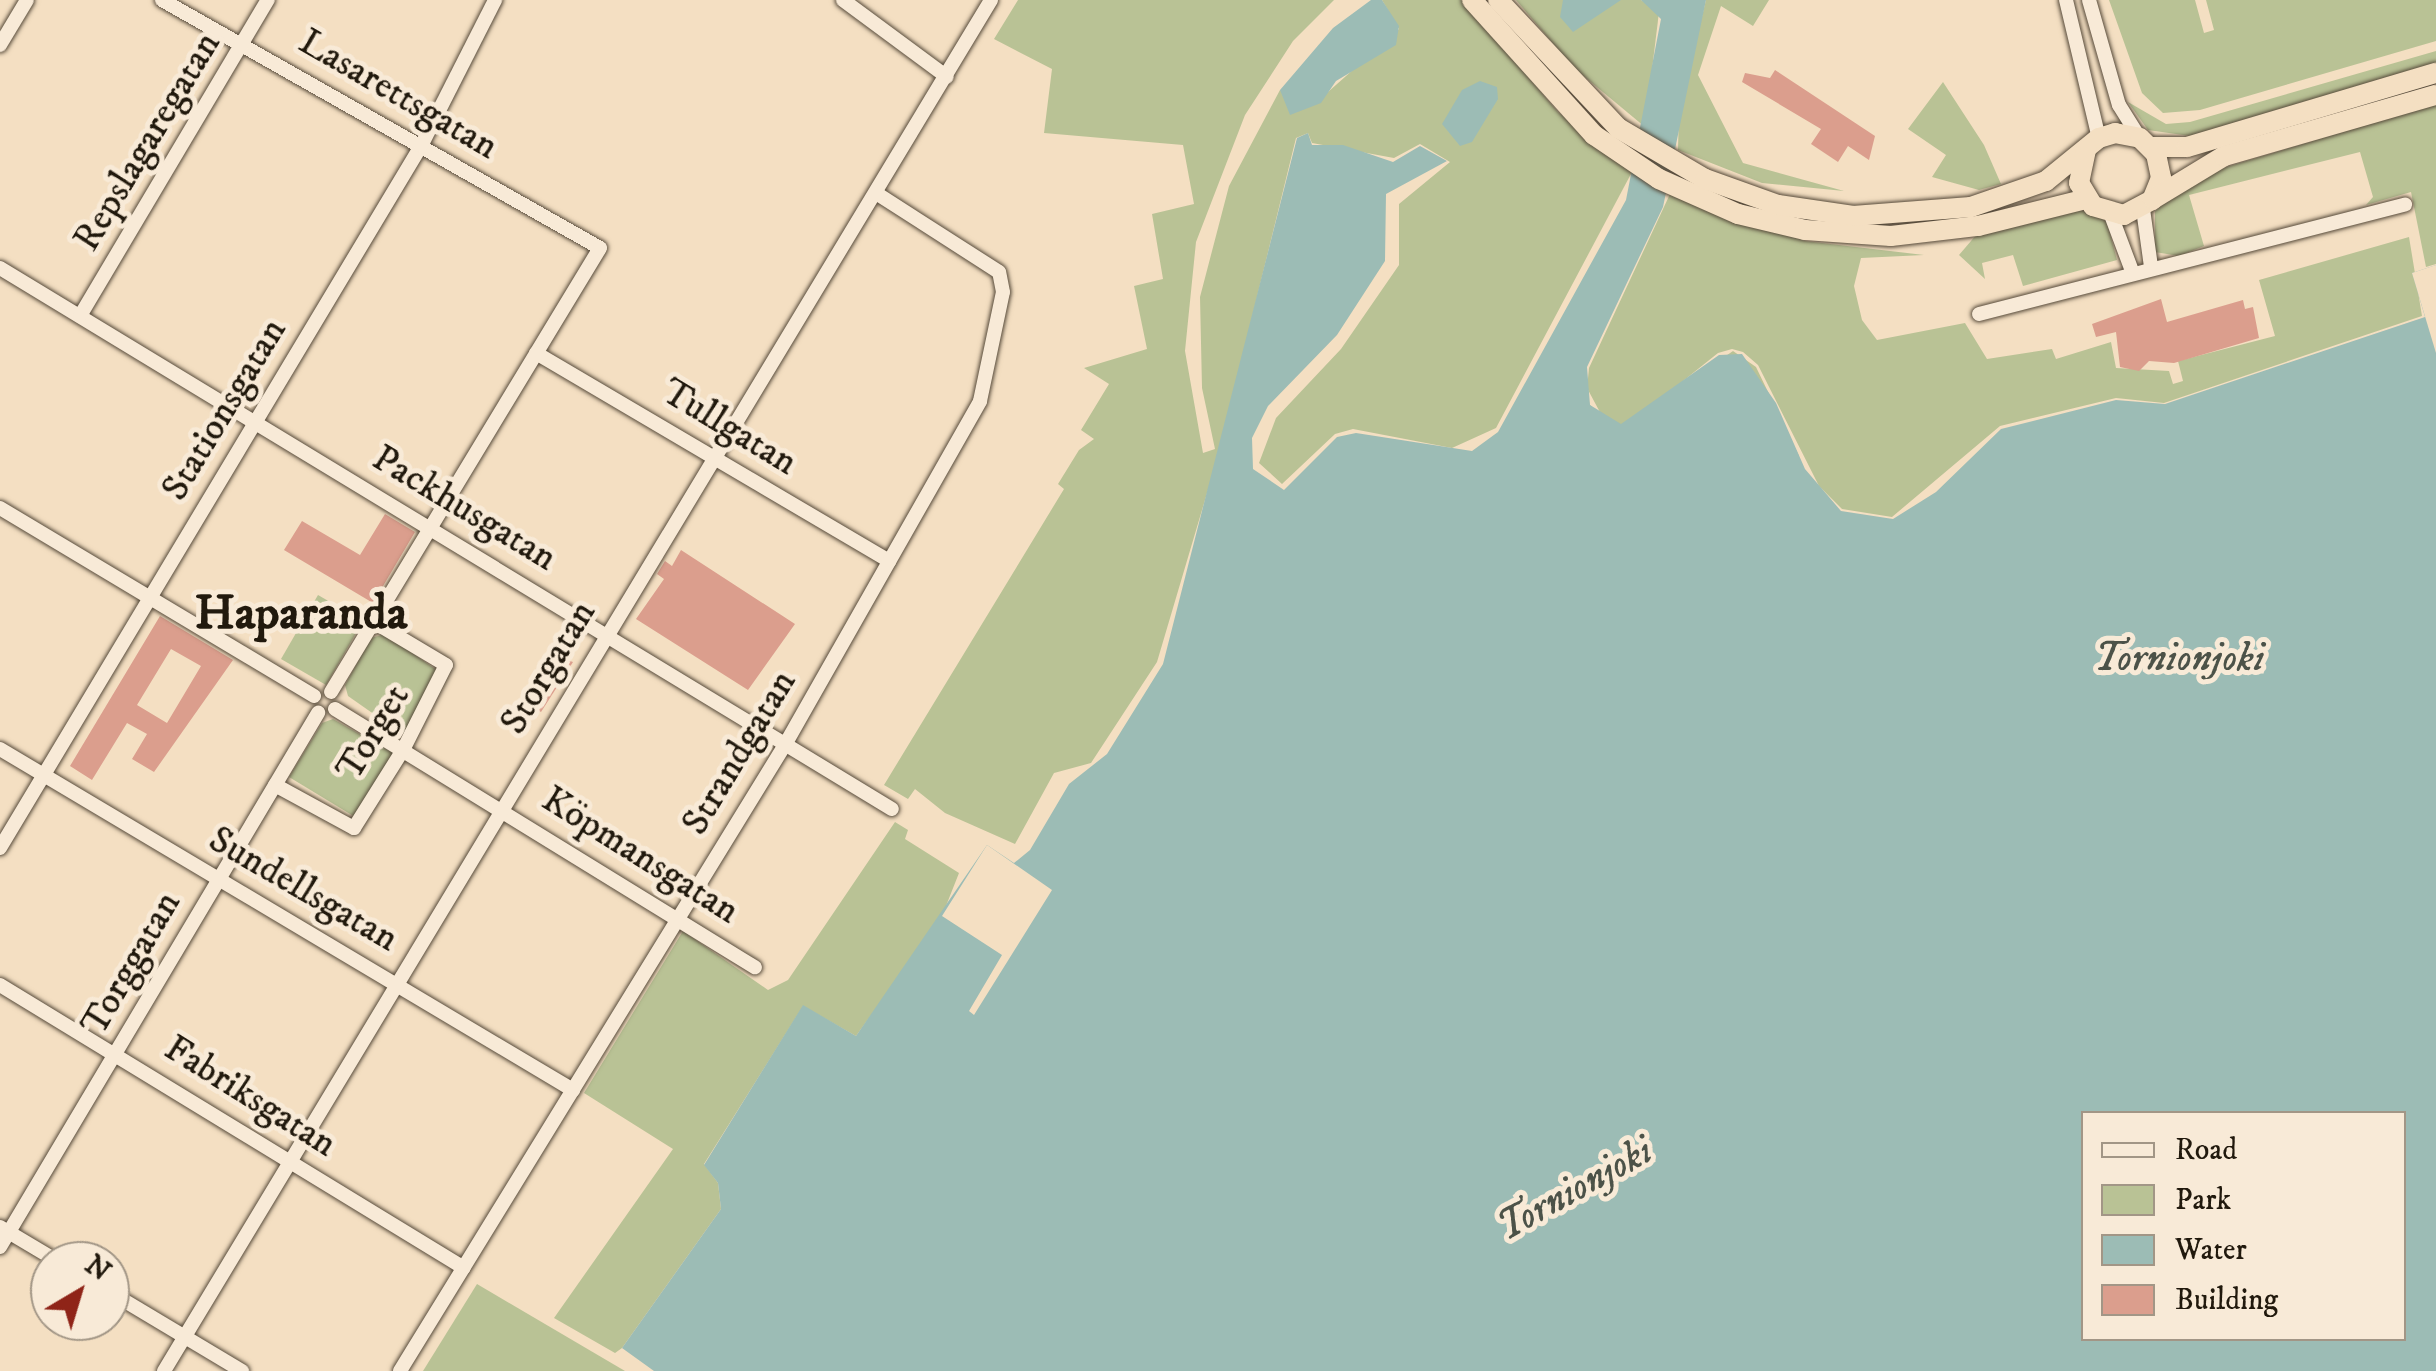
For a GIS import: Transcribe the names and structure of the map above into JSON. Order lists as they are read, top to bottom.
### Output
{
  "streets": {
    "street": [
      "Lasarettsgatan",
      "Repslagaregatan",
      "Stationsgatan",
      "Tullgatan",
      "Packhusgatan",
      "Storgatan",
      "Torget",
      "Strandgatan",
      "Köpmansgatan",
      "Sundellsgatan",
      "Torggatan",
      "Fabriksgatan"
    ]
  },
  "crossings": [
    ["Lasarettsgatan", "Repslagaregatan"],
    ["Lasarettsgatan", "Stationsgatan"],
    ["Lasarettsgatan", "Tullgatan"],
    ["Repslagaregatan", "Packhusgatan"],
    ["Stationsgatan", "Packhusgatan"],
    ["Stationsgatan", "Sundellsgatan"],
    ["Tullgatan", "Storgatan"],
    ["Tullgatan", "Strandgatan"],
    ["Packhusgatan", "Storgatan"],
    ["Packhusgatan", "Strandgatan"],
    ["Storgatan", "Strandgatan"],
    ["Storgatan", "Köpmansgatan"],
    ["Storgatan", "Sundellsgatan"],
    ["Storgatan", "Fabriksgatan"],
    ["Torget", "Köpmansgatan"],
    ["Torget", "Torggatan"],
    ["Strandgatan", "Köpmansgatan"],
    ["Strandgatan", "Sundellsgatan"],
    ["Strandgatan", "Fabriksgatan"],
    ["Sundellsgatan", "Torggatan"],
    ["Torggatan", "Fabriksgatan"]
  ],
  "districts": ["Haparanda"],
  "water": ["Tornionjoki"],
  "legend": [
    "Road",
    "Park",
    "Water",
    "Building"
  ],
  "north": "top right"
}
